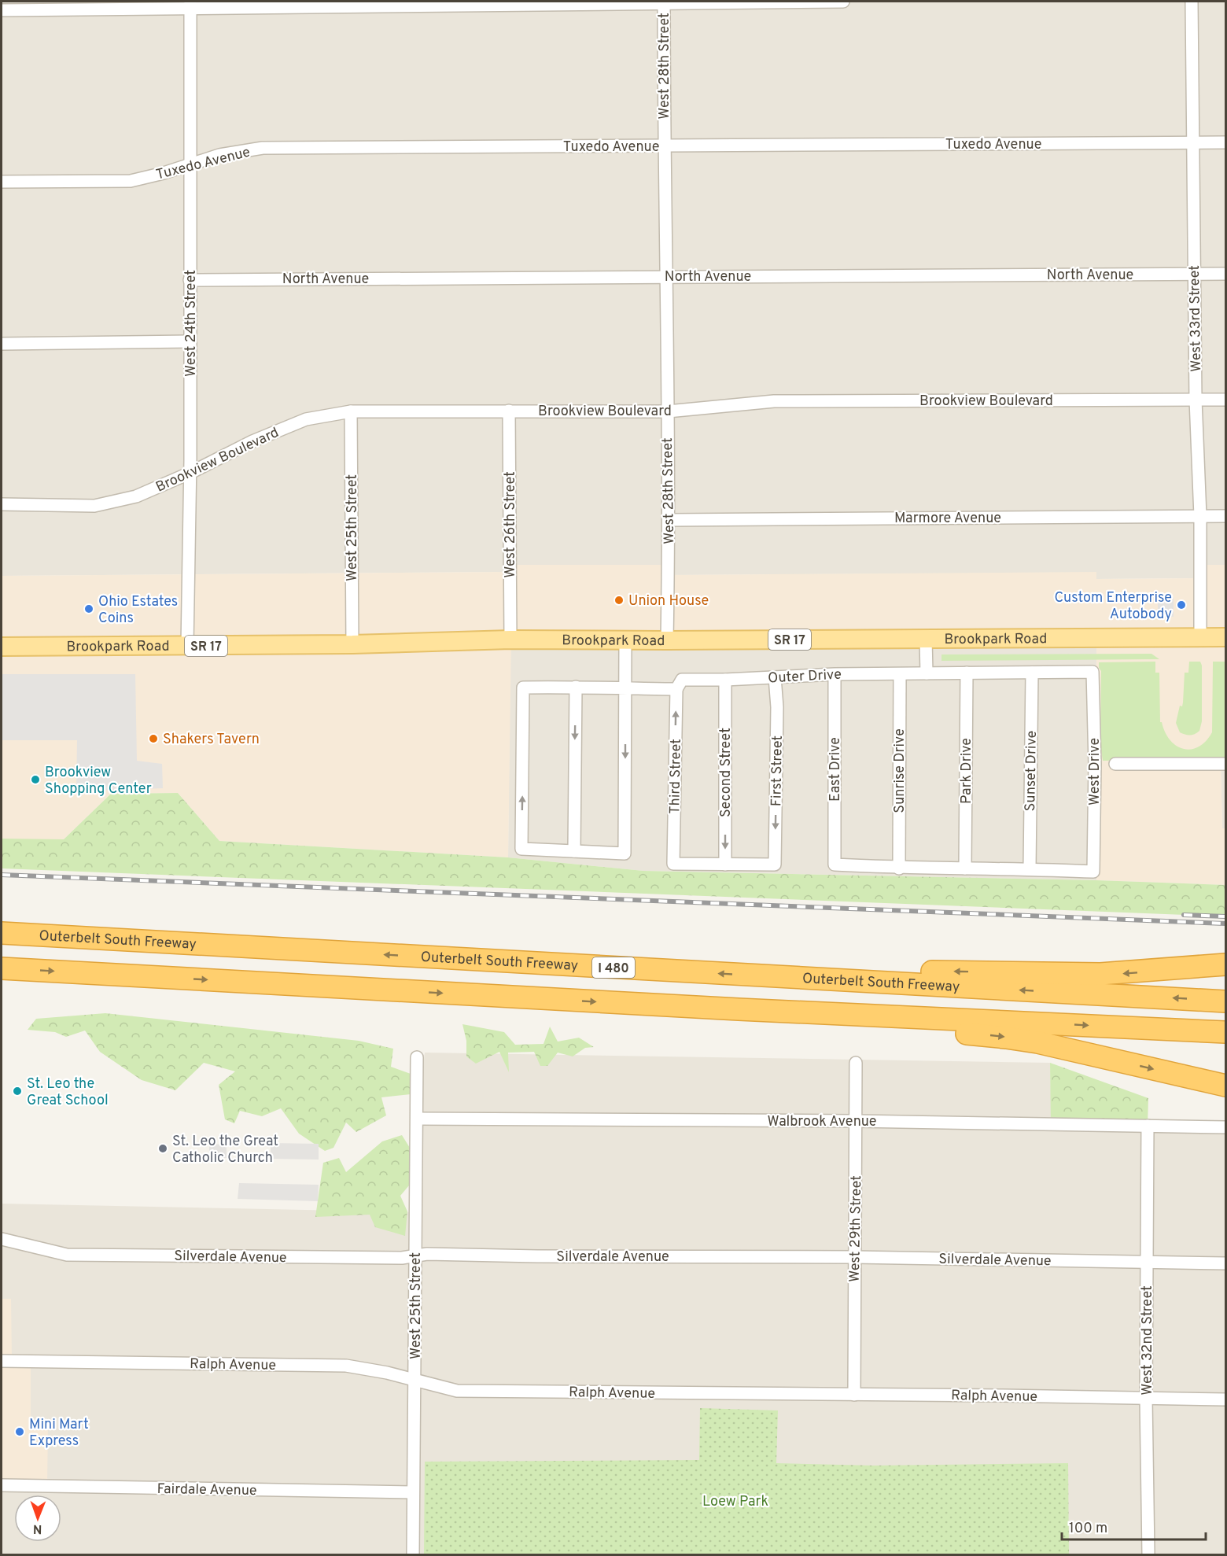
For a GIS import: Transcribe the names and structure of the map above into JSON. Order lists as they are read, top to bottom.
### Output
{
  "streets": {
    "highway": ["Outerbelt South Freeway", "I 480"],
    "main road": ["Brookpark Road", "SR 17"],
    "street": [
      "West 28th Street",
      "Tuxedo Avenue",
      "North Avenue",
      "West 33rd Street",
      "West 24th Street",
      "Brookview Boulevard",
      "Marmore Avenue",
      "West 26th Street",
      "West 25th Street",
      "Outer Drive",
      "East Drive",
      "First Street",
      "Sunrise Drive",
      "Park Drive",
      "Sunset Drive",
      "West Drive",
      "Second Street",
      "Third Street",
      "Walbrook Avenue",
      "West 29th Street",
      "Silverdale Avenue",
      "West 32nd Street",
      "Ralph Avenue",
      "Fairdale Avenue"
    ]
  },
  "crossings": [
    ["West 28th Street", "Tuxedo Avenue"],
    ["West 28th Street", "North Avenue"],
    ["West 28th Street", "Brookview Boulevard"],
    ["West 28th Street", "Marmore Avenue"],
    ["West 28th Street", "Brookpark Road"],
    ["Tuxedo Avenue", "West 33rd Street"],
    ["Tuxedo Avenue", "West 24th Street"],
    ["North Avenue", "West 33rd Street"],
    ["North Avenue", "West 24th Street"],
    ["West 33rd Street", "Brookview Boulevard"],
    ["West 33rd Street", "Marmore Avenue"],
    ["West 33rd Street", "Brookpark Road"],
    ["West 24th Street", "Brookview Boulevard"],
    ["West 24th Street", "Brookpark Road"],
    ["Brookview Boulevard", "West 26th Street"],
    ["Brookview Boulevard", "West 25th Street"],
    ["West 26th Street", "Brookpark Road"],
    ["West 25th Street", "Brookpark Road"],
    ["West 25th Street", "Walbrook Avenue"],
    ["West 25th Street", "Silverdale Avenue"],
    ["West 25th Street", "Ralph Avenue"],
    ["West 25th Street", "Fairdale Avenue"],
    ["Outer Drive", "East Drive"],
    ["Outer Drive", "First Street"],
    ["Outer Drive", "Sunrise Drive"],
    ["Outer Drive", "Park Drive"],
    ["Outer Drive", "Sunset Drive"],
    ["Outer Drive", "West Drive"],
    ["Outer Drive", "Second Street"],
    ["Outer Drive", "Third Street"],
    ["East Drive", "Sunrise Drive"],
    ["First Street", "Second Street"],
    ["First Street", "Third Street"],
    ["Sunset Drive", "West Drive"],
    ["Second Street", "Third Street"],
    ["Walbrook Avenue", "West 29th Street"],
    ["Walbrook Avenue", "West 32nd Street"],
    ["West 29th Street", "Silverdale Avenue"],
    ["West 29th Street", "Ralph Avenue"],
    ["Silverdale Avenue", "West 32nd Street"],
    ["West 32nd Street", "Ralph Avenue"]
  ],
  "one_way": ["First Street", "Second Street"],
  "parks": ["Loew Park"],
  "places": [
    "Union House",
    "Custom Enterprise Autobody",
    "Ohio Estates Coins",
    "Shakers Tavern",
    "Brookview Shopping Center",
    "St. Leo the Great School",
    "St. Leo the Great Catholic Church",
    "Mini Mart Express"
  ],
  "scale_bar": "100 m",
  "north": "bottom"
}
